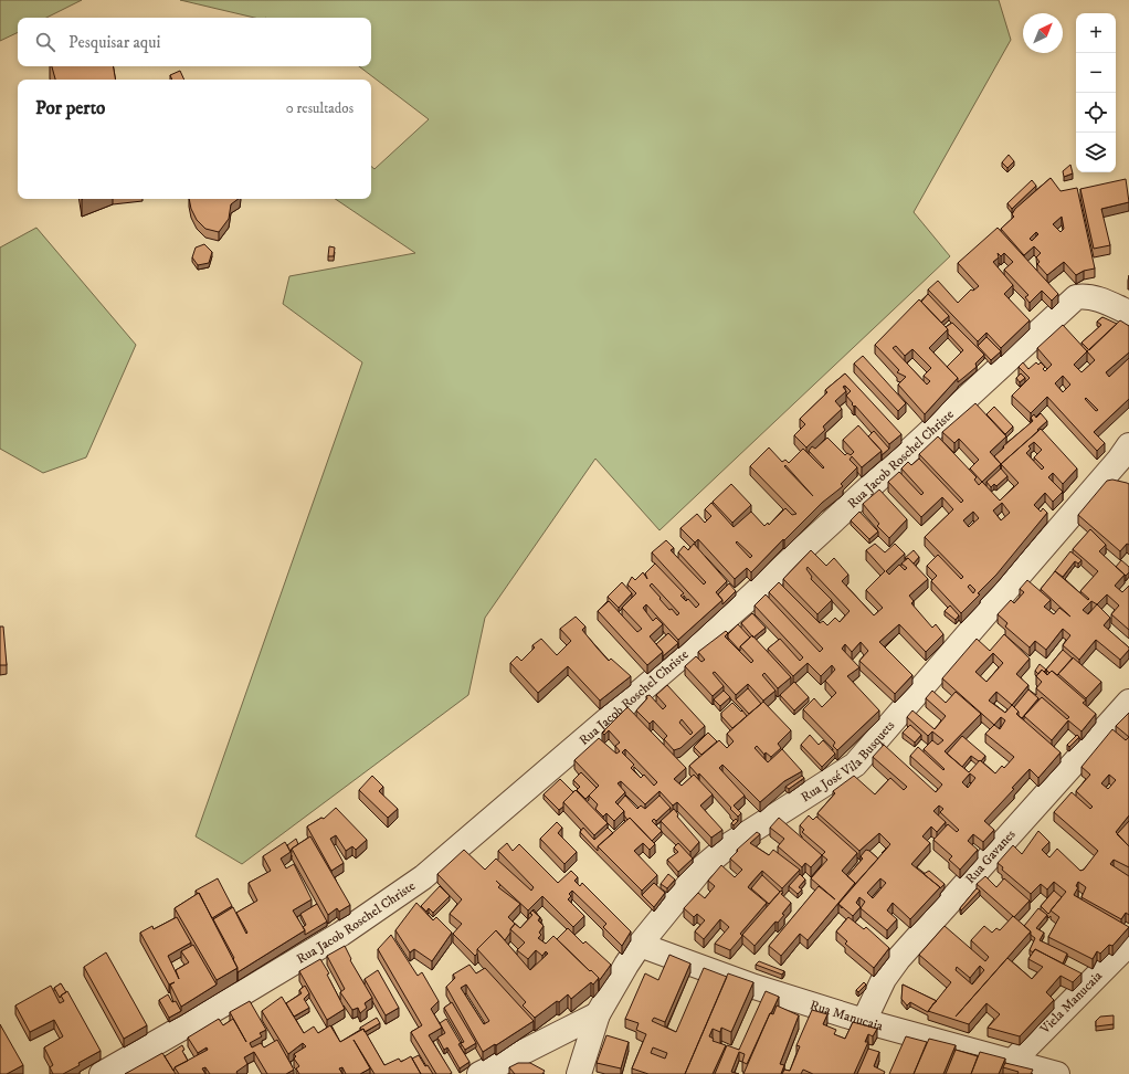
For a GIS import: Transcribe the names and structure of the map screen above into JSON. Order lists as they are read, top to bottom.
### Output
{
  "streets": {
    "street": [
      "Rua Jacob Roschel Christe",
      "Rua José Vila Busquets",
      "Rua Gavanes",
      "Viela Manucaia",
      "Rua Manucaia"
    ]
  },
  "crossings": [
    ["Rua José Vila Busquets", "Rua Manucaia"],
    ["Rua Gavanes", "Rua Manucaia"],
    ["Viela Manucaia", "Rua Manucaia"]
  ],
  "north": "top right",
  "page": {
    "map_buttons": ["+", "−"],
    "search": "Pesquisar aqui",
    "heading": ["Por perto", "0 resultados"]
  }
}
